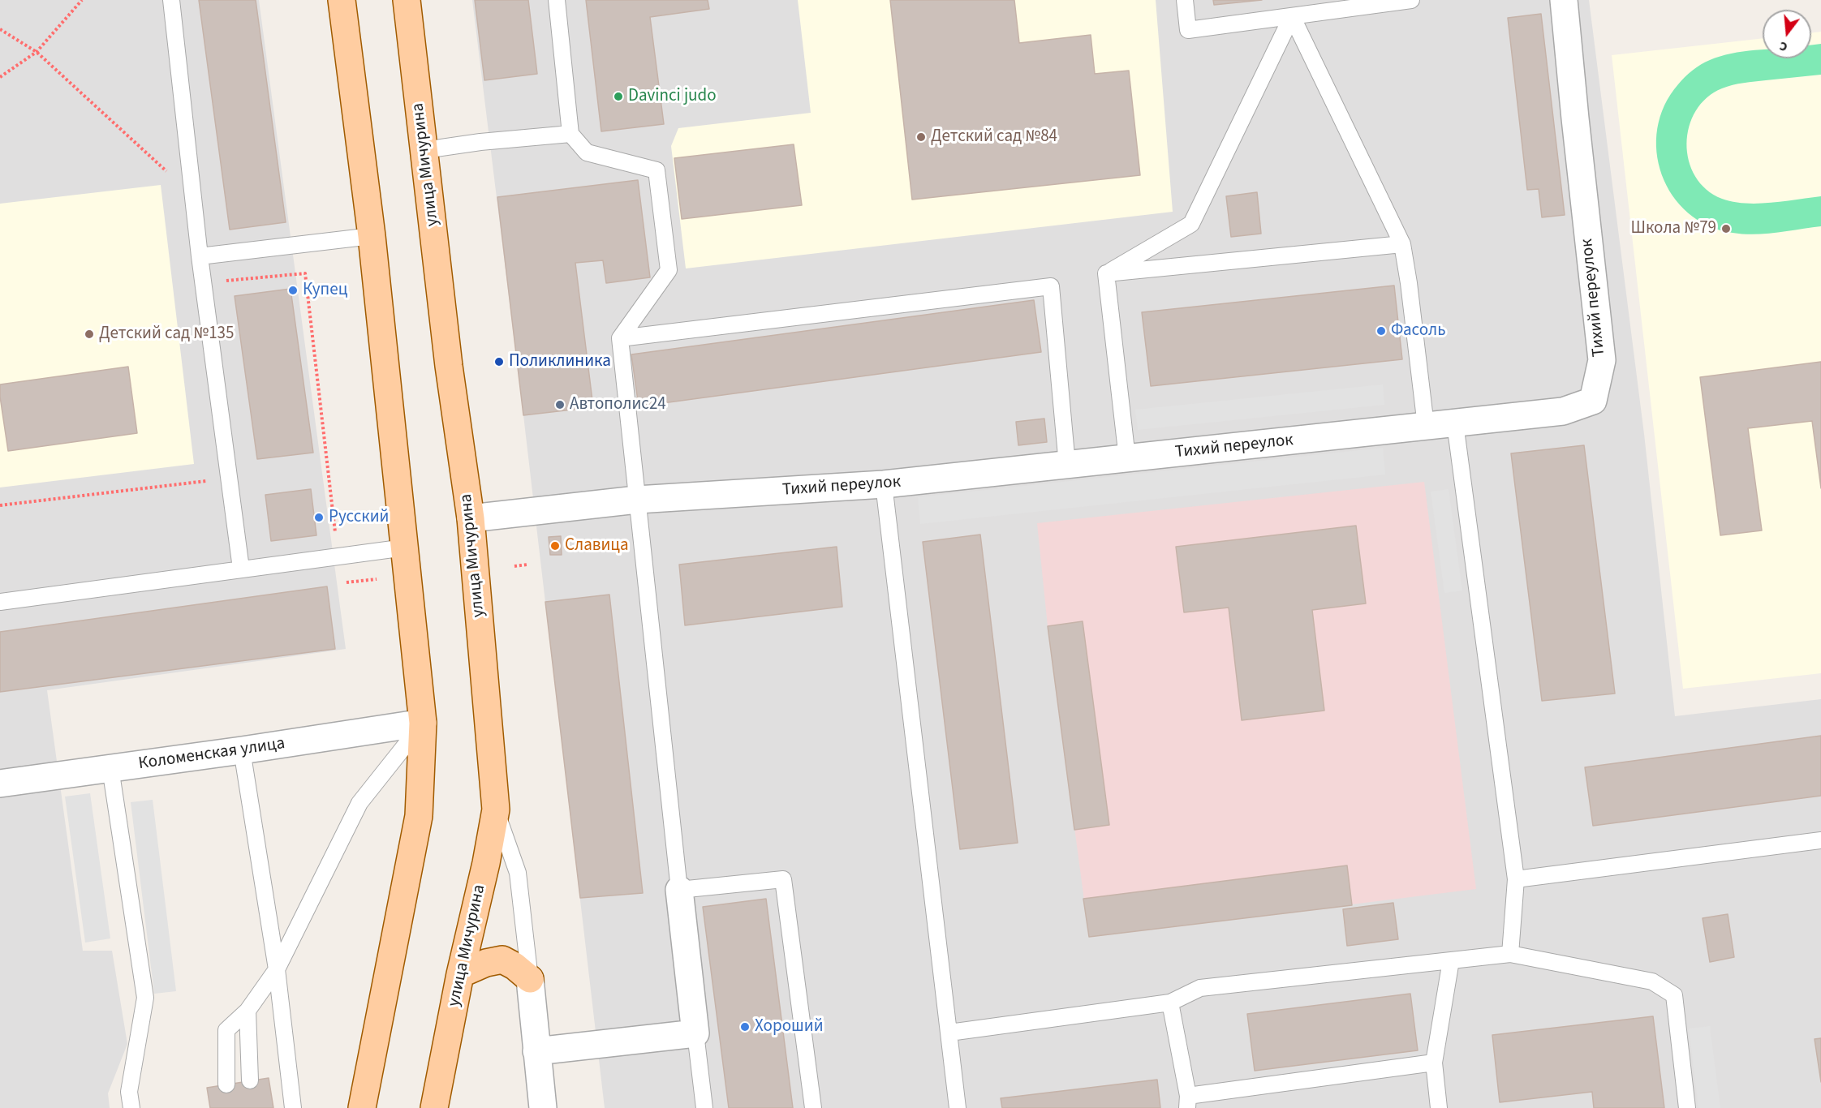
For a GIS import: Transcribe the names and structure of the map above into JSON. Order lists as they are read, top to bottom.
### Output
{
  "streets": {
    "main road": ["улица Мичурина"],
    "street": ["Тихий переулок", "Коломенская улица"]
  },
  "crossings": [
    ["улица Мичурина", "Тихий переулок"]
  ],
  "places": [
    "Davinci judo",
    "Детский сад №84",
    "Школа №79",
    "Купец",
    "Фасоль",
    "Детский сад №135",
    "Поликлиника",
    "Автополис24",
    "Русский",
    "Славица",
    "Хороший"
  ],
  "north": "bottom"
}
